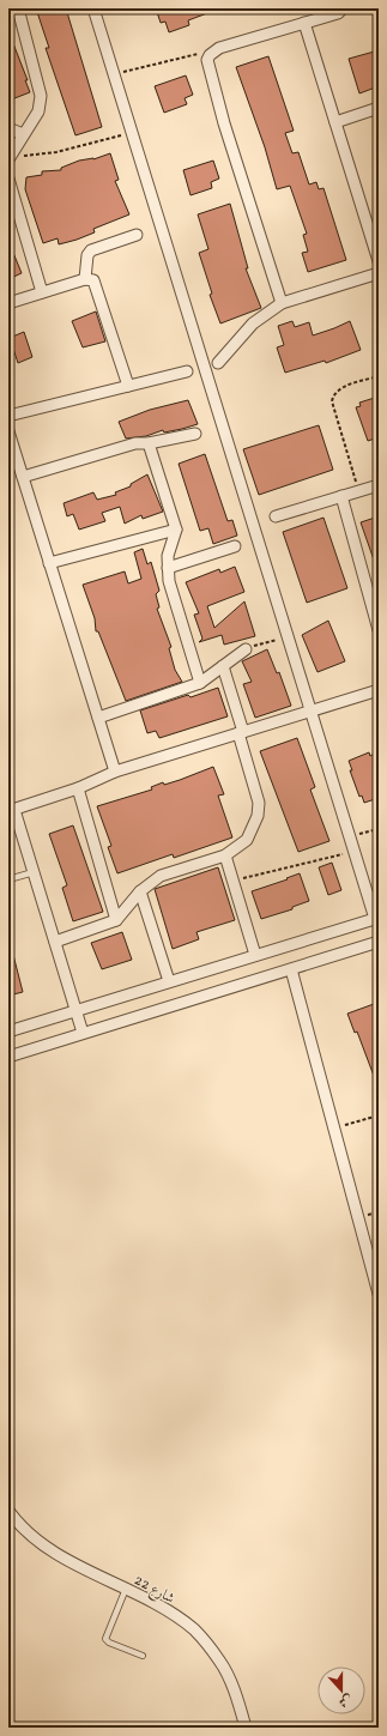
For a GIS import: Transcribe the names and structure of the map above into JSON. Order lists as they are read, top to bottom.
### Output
{
  "streets": {
    "street": ["شارع 22"]
  },
  "north": "bottom"
}
